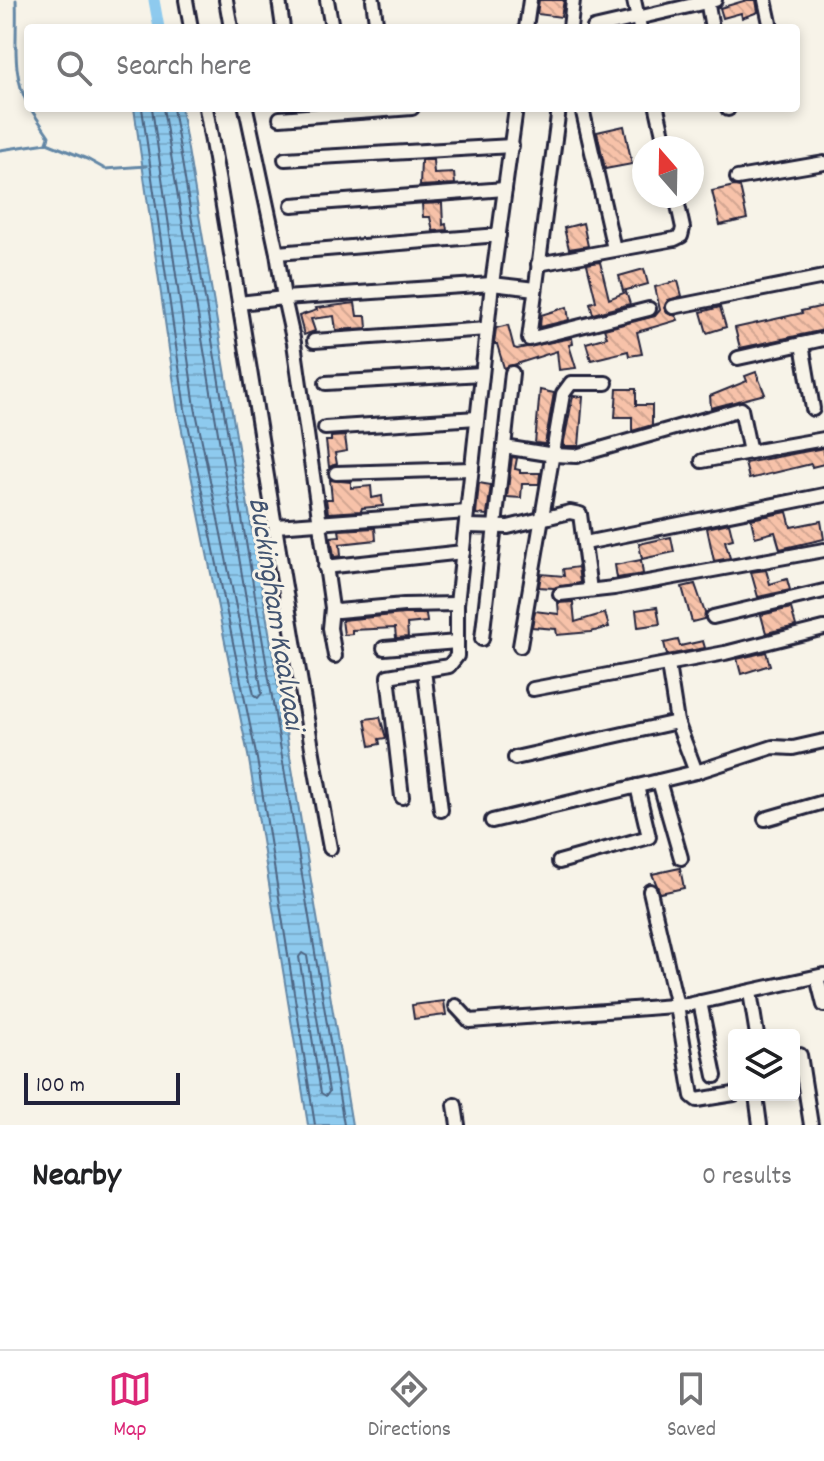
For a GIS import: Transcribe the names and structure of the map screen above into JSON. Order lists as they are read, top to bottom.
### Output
{
  "water": ["Buckingham Kaalvaai"],
  "scale_bar": "100 m",
  "north": "top",
  "page": {
    "search": "Search here",
    "scale": "100 m",
    "heading": ["Nearby", "0 results"],
    "nav": ["Map", "Directions", "Saved"]
  }
}
